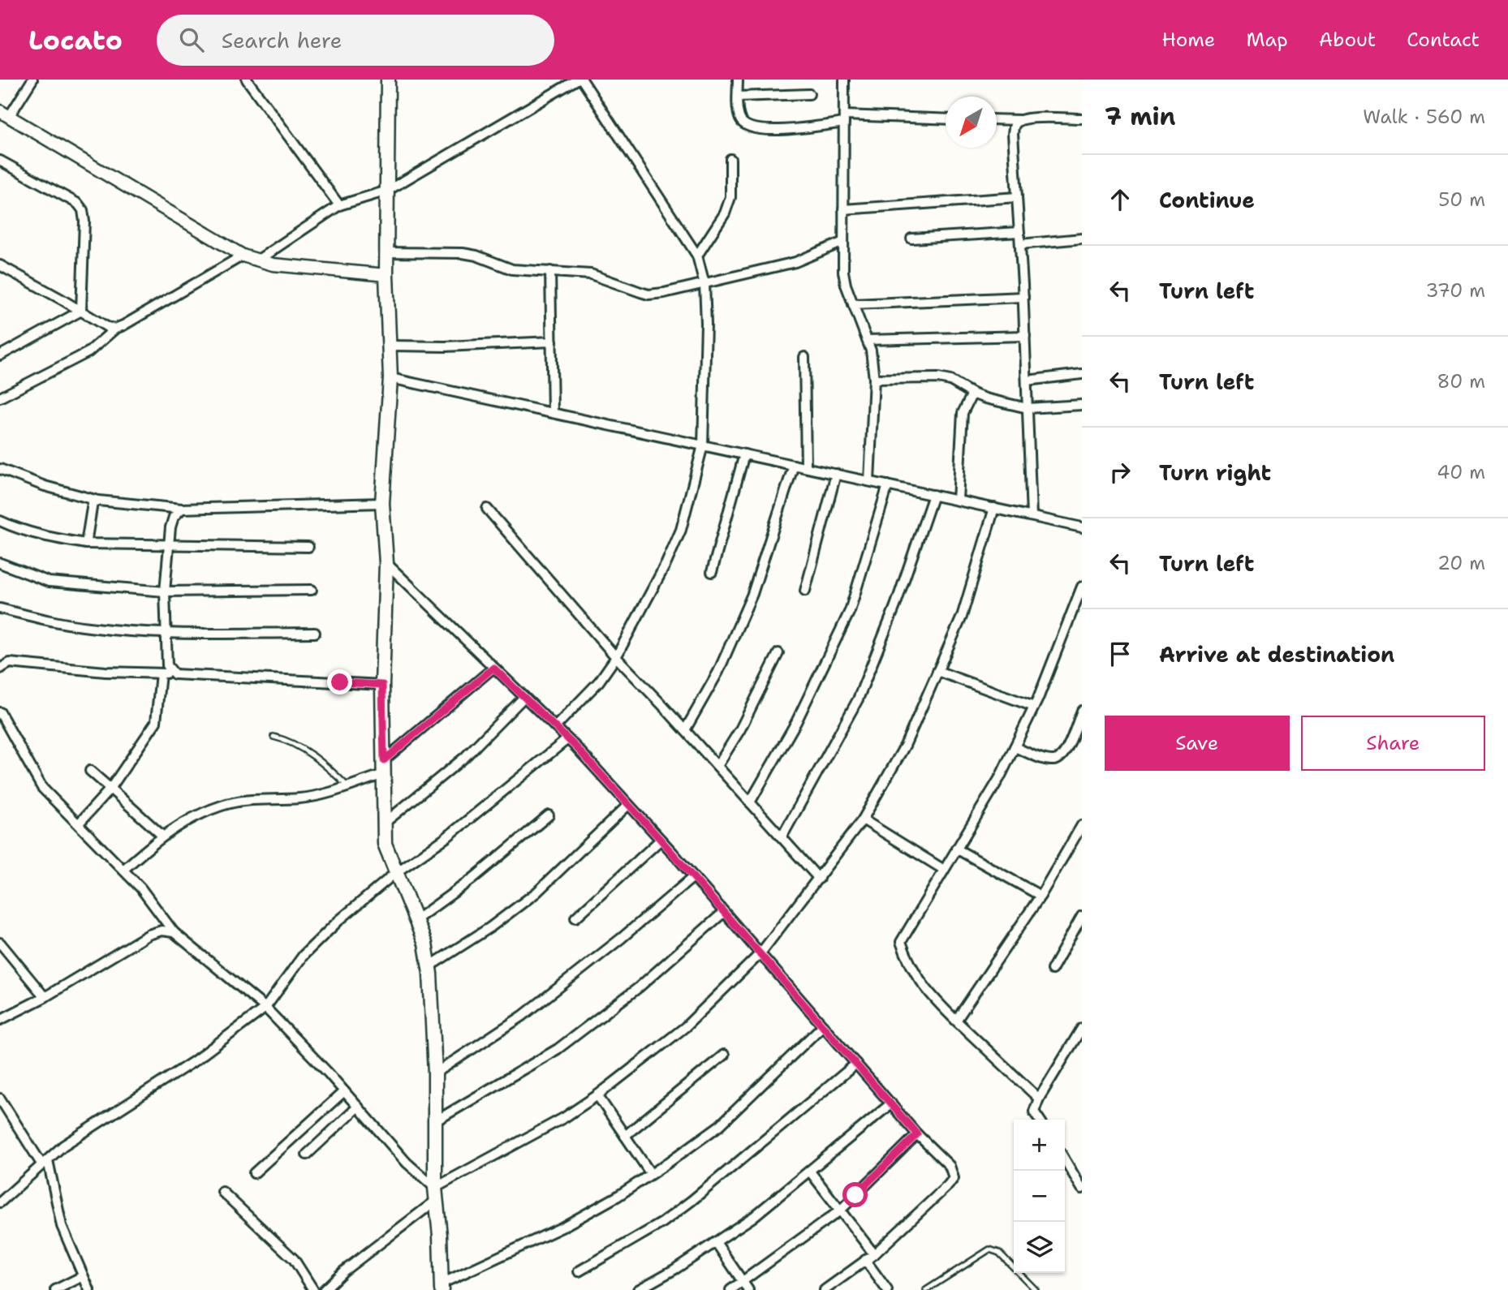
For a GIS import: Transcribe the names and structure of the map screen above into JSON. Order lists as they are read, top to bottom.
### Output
{
  "north": "bottom left",
  "page": {
    "header": "Locato",
    "search": "Search here",
    "nav": [
      "Home",
      "Map",
      "About",
      "Contact"
    ],
    "heading": ["7 min", "Walk · 560 m"],
    "list": [
      ["Continue", "50 m"],
      ["Turn left", "370 m"],
      ["Turn left", "80 m"],
      ["Turn right", "40 m"],
      ["Turn left", "20 m"],
      "Arrive at destination"
    ],
    "buttons": ["Save", "Share"],
    "map_buttons": ["+", "−"]
  }
}
